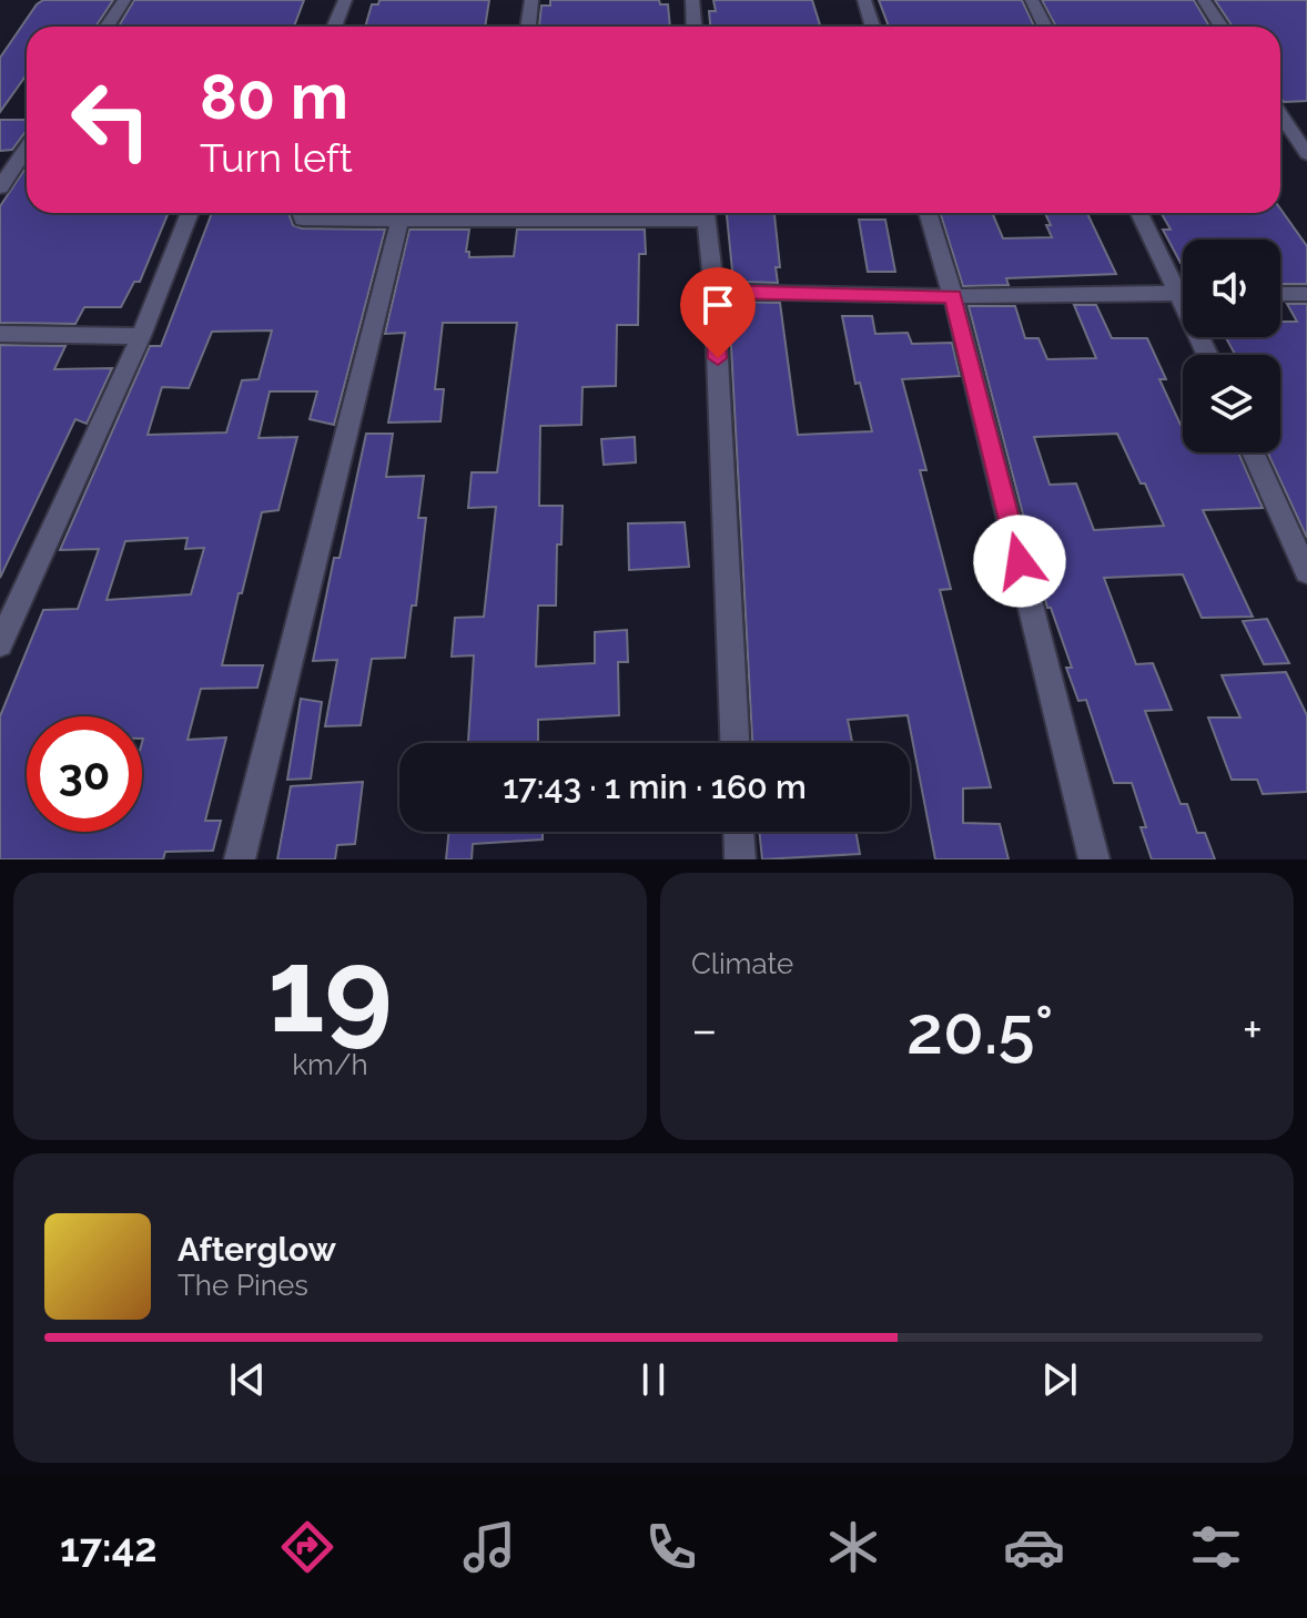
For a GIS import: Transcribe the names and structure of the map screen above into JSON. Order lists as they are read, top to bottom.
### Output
{
  "page": {
    "turn": ["80 m", "Turn left"],
    "limit": "30",
    "trip": "17:43 · 1 min · 160 m",
    "tile": [
      ["19", "km/h"],
      "Climate"
    ],
    "heat": ["−", "20.5°", "+"],
    "song": ["Afterglow", "The Pines"],
    "tabs": "17:42"
  }
}
